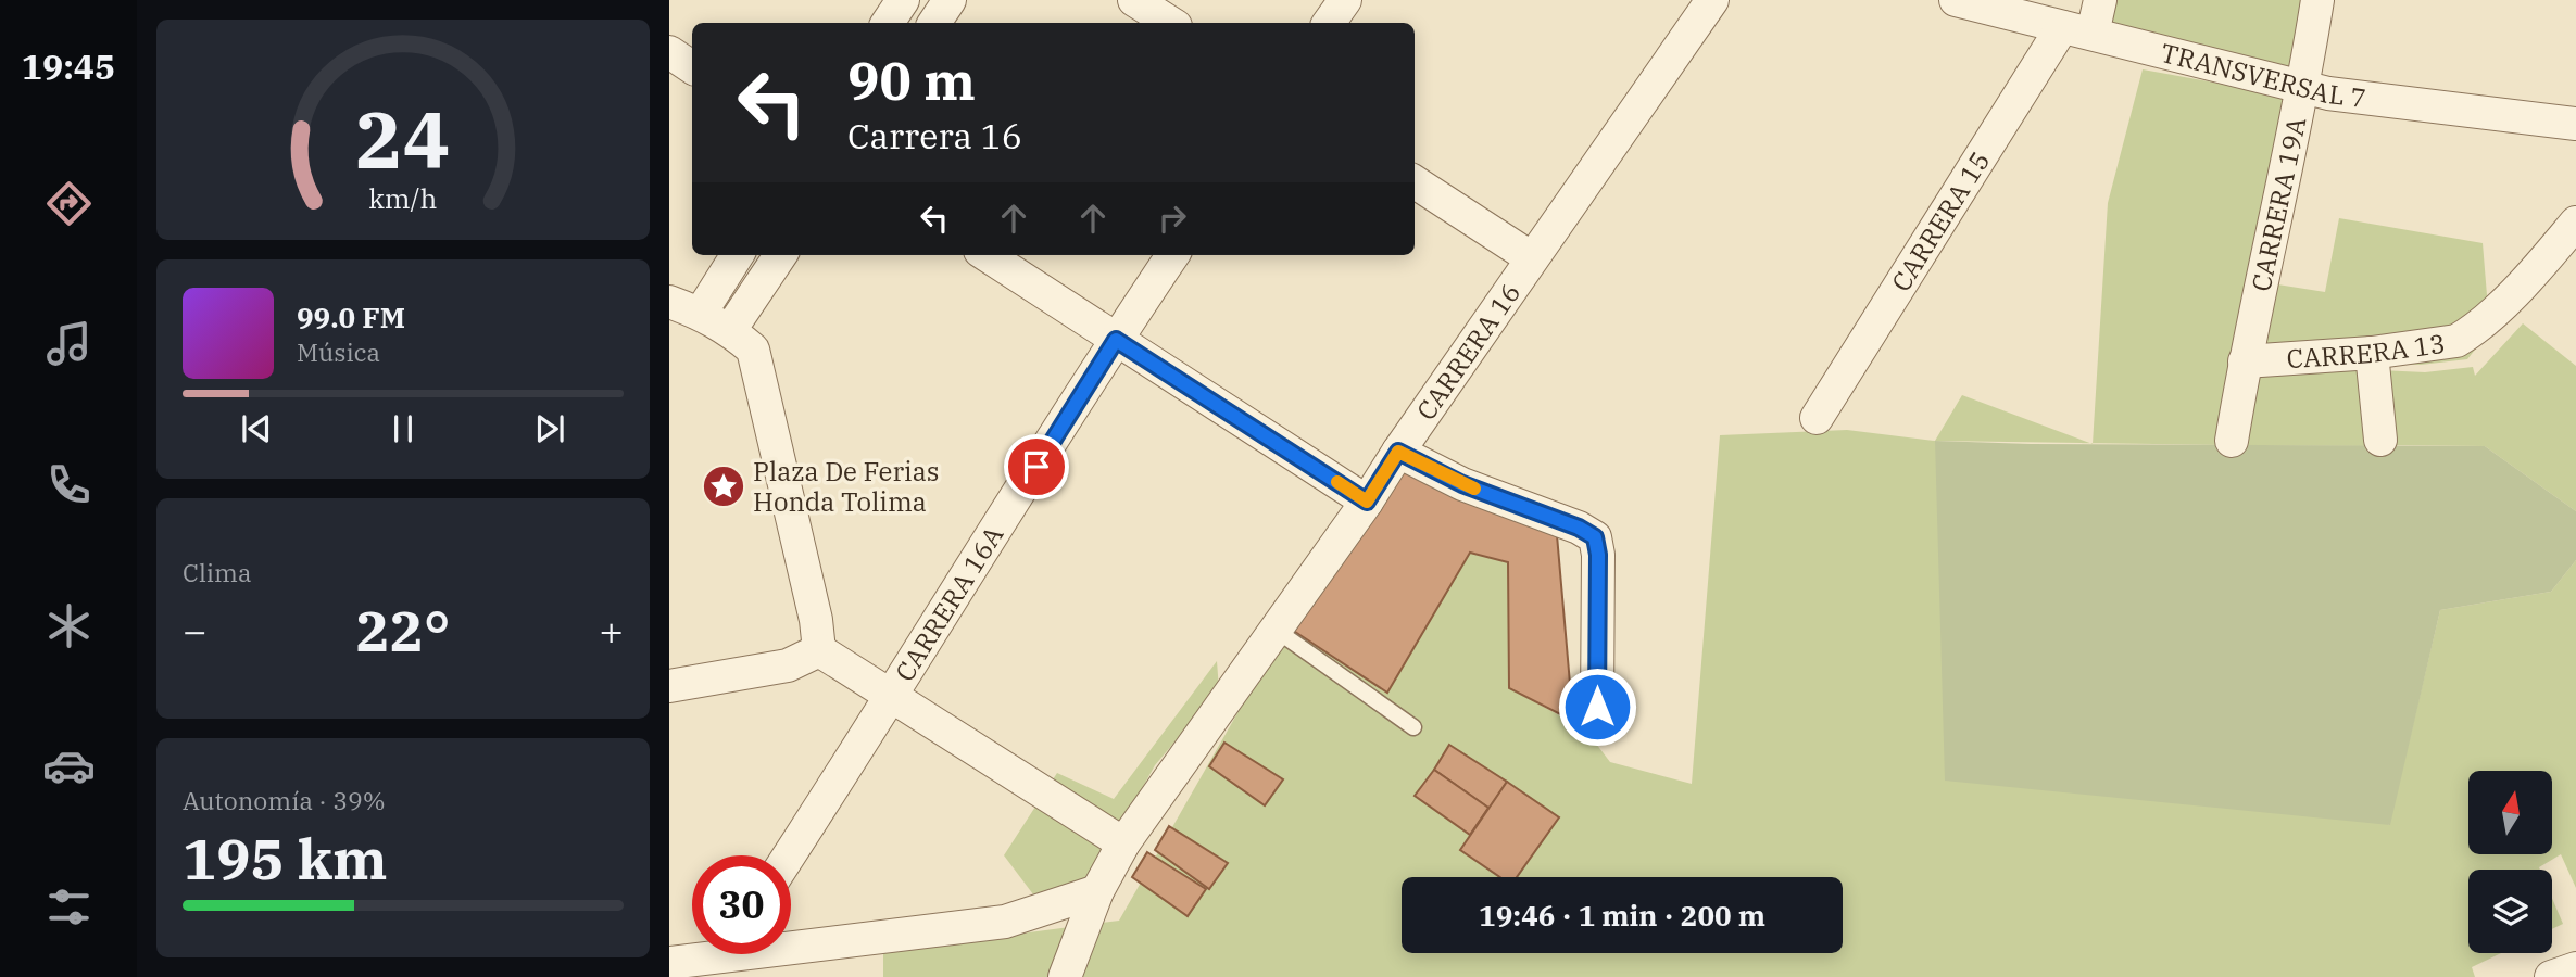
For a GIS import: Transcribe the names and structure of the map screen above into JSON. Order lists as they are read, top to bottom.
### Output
{
  "streets": {
    "street": [
      "TRANSVERSAL 7",
      "CARRERA 19A",
      "CARRERA 15",
      "CARRERA 13",
      "CARRERA 16",
      "CARRERA 16A"
    ]
  },
  "crossings": [
    ["TRANSVERSAL 7", "CARRERA 19A"],
    ["TRANSVERSAL 7", "CARRERA 15"],
    ["CARRERA 19A", "CARRERA 13"]
  ],
  "places": {
    "place": ["Plaza De Ferias Honda Tolima"]
  },
  "north": "top",
  "page": {
    "tabs": "19:45",
    "turn": ["90 m", "Carrera 16"],
    "song": ["99.0 FM", "Música"],
    "tile": [
      "Clima",
      ["Autonomía · 39%", "195 km"]
    ],
    "heat": ["−", "22°", "+"],
    "limit": "30",
    "trip": "19:46 · 1 min · 200 m",
    "gauge": ["24", "km/h"]
  }
}
